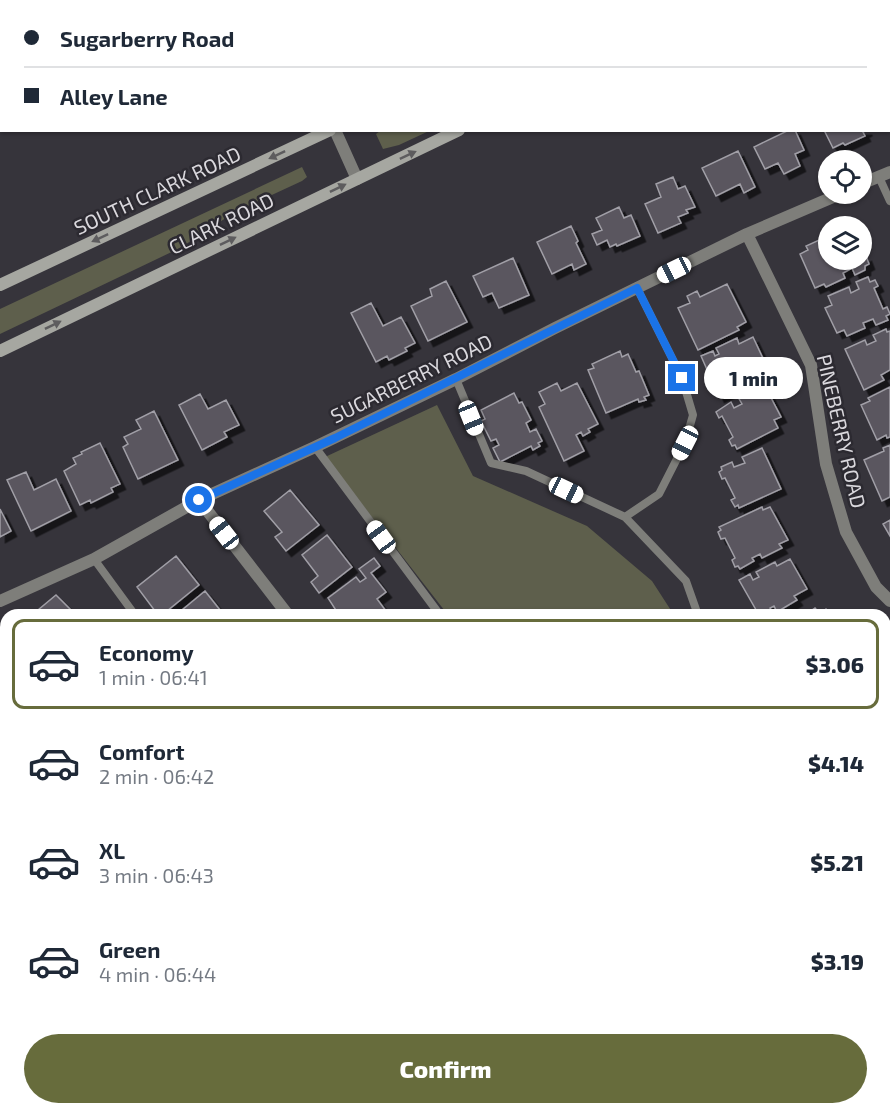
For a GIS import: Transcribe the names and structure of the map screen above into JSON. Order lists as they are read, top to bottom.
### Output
{
  "streets": {
    "main road": ["SOUTH CLARK ROAD", "CLARK ROAD"],
    "street": ["SUGARBERRY ROAD", "PINEBERRY ROAD"]
  },
  "crossings": [
    ["SUGARBERRY ROAD", "PINEBERRY ROAD"]
  ],
  "one_way": ["SOUTH CLARK ROAD", "CLARK ROAD"],
  "page": {
    "banner": ["Sugarberry Road", "Alley Lane"],
    "bubble": "1 min",
    "list": [
      {
        "name": "Economy",
        "note": "1 min · 06:41",
        "value": "$3.06"
      },
      {
        "name": "Comfort",
        "note": "2 min · 06:42",
        "value": "$4.14"
      },
      {
        "name": "XL",
        "note": "3 min · 06:43",
        "value": "$5.21"
      },
      {
        "name": "Green",
        "note": "4 min · 06:44",
        "value": "$3.19"
      }
    ],
    "buttons": "Confirm"
  }
}
